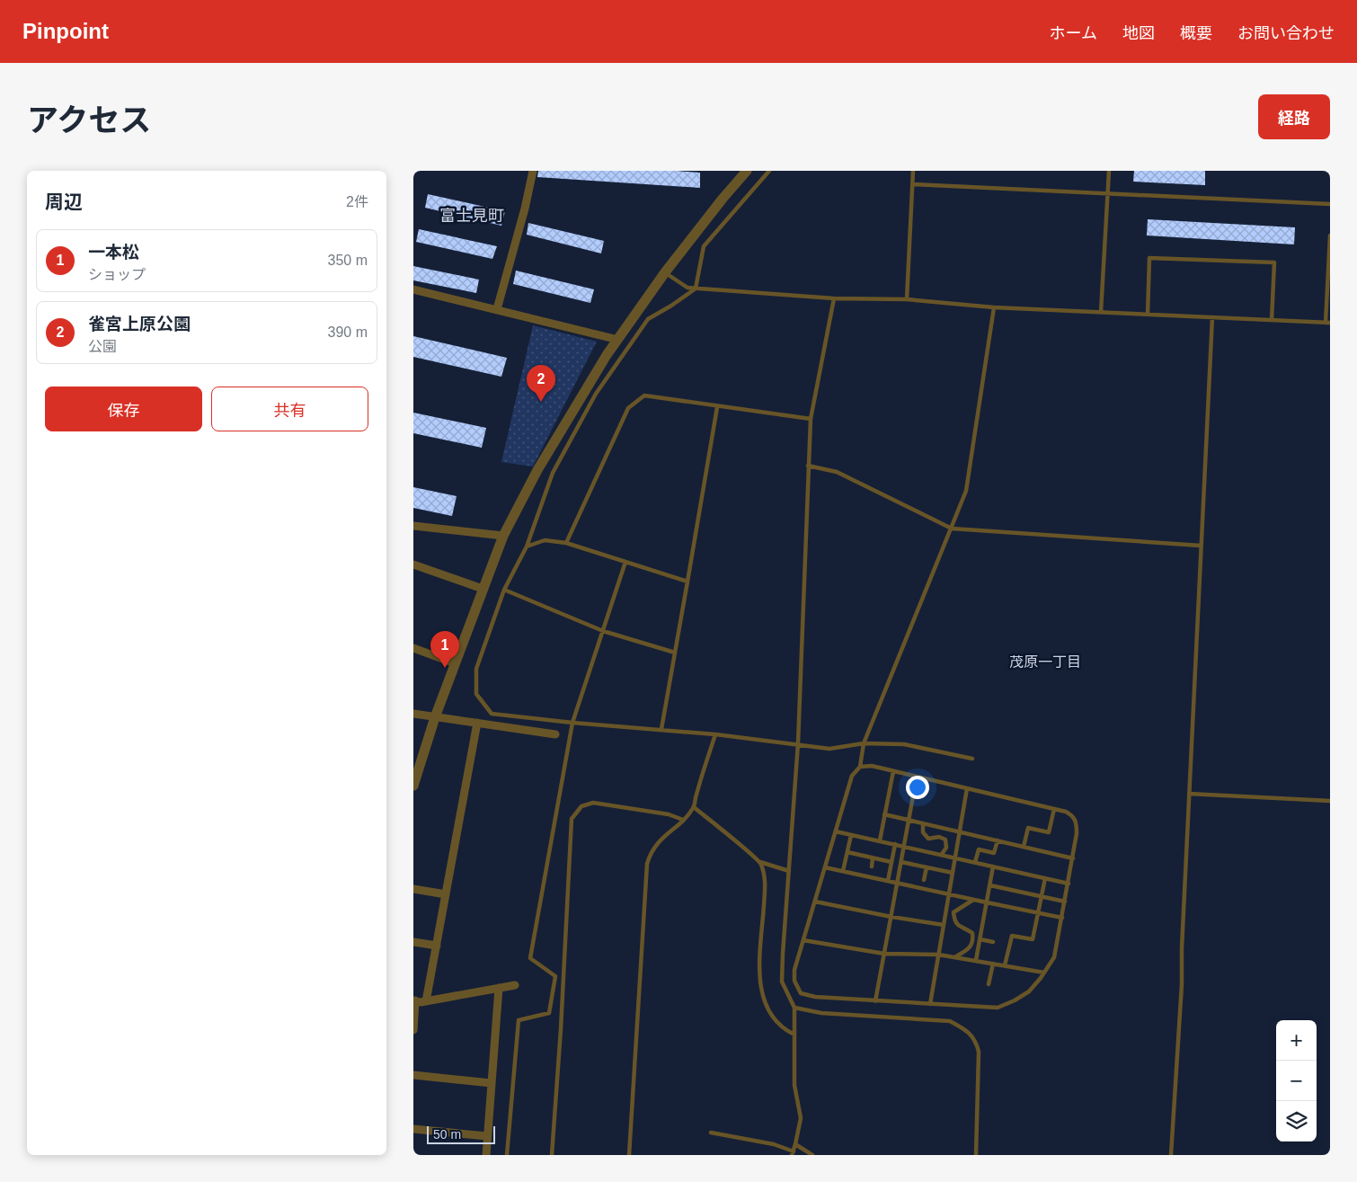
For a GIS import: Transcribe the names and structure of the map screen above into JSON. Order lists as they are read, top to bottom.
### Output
{
  "districts": ["富士見町", "茂原一丁目"],
  "scale_bar": "50 m",
  "page": {
    "header": "Pinpoint",
    "nav": [
      "ホーム",
      "地図",
      "概要",
      "お問い合わせ"
    ],
    "title": "アクセス",
    "buttons": [
      "経路",
      ["保存", "共有"]
    ],
    "heading": ["周辺", "2件"],
    "list": [
      {
        "mark": "1",
        "name": "一本松",
        "note": "ショップ",
        "value": "350 m"
      },
      {
        "mark": "2",
        "name": "雀宮上原公園",
        "note": "公園",
        "value": "390 m"
      }
    ],
    "pins": ["2", "1"],
    "map_buttons": ["+", "−"],
    "scale": "50 m"
  }
}
